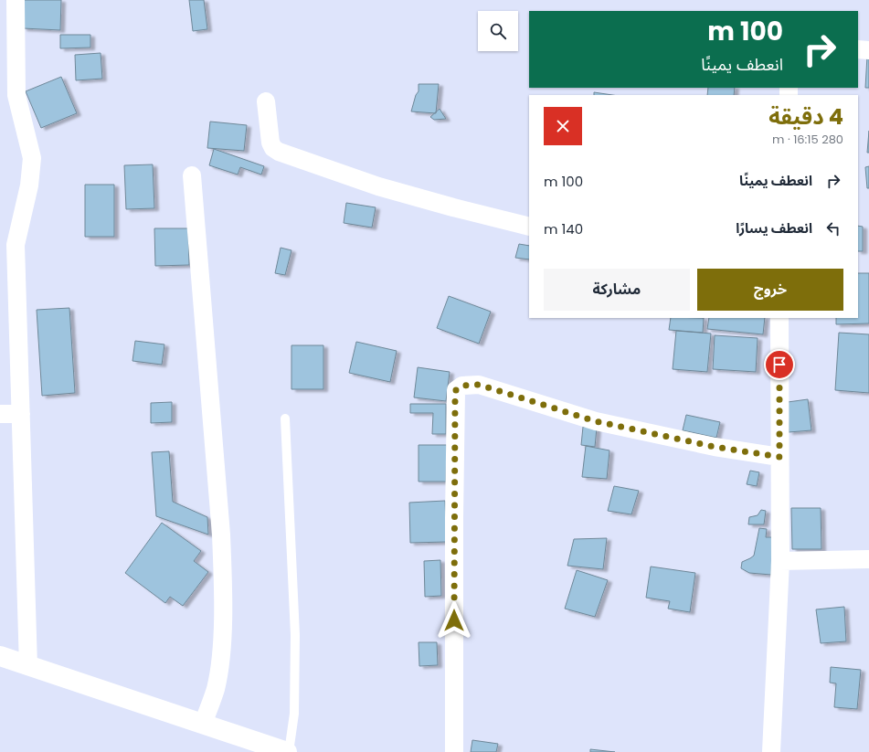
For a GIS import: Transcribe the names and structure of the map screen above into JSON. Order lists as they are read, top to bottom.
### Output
{
  "page": {
    "turn": ["100 m", "انعطف يمينًا"],
    "heading": ["4 دقيقة", "280 m · 16:15"],
    "list": [
      {
        "name": "انعطف يمينًا",
        "value": "100 m"
      },
      {
        "name": "انعطف يسارًا",
        "value": "140 m"
      }
    ],
    "buttons": ["خروج", "مشاركة"]
  }
}
